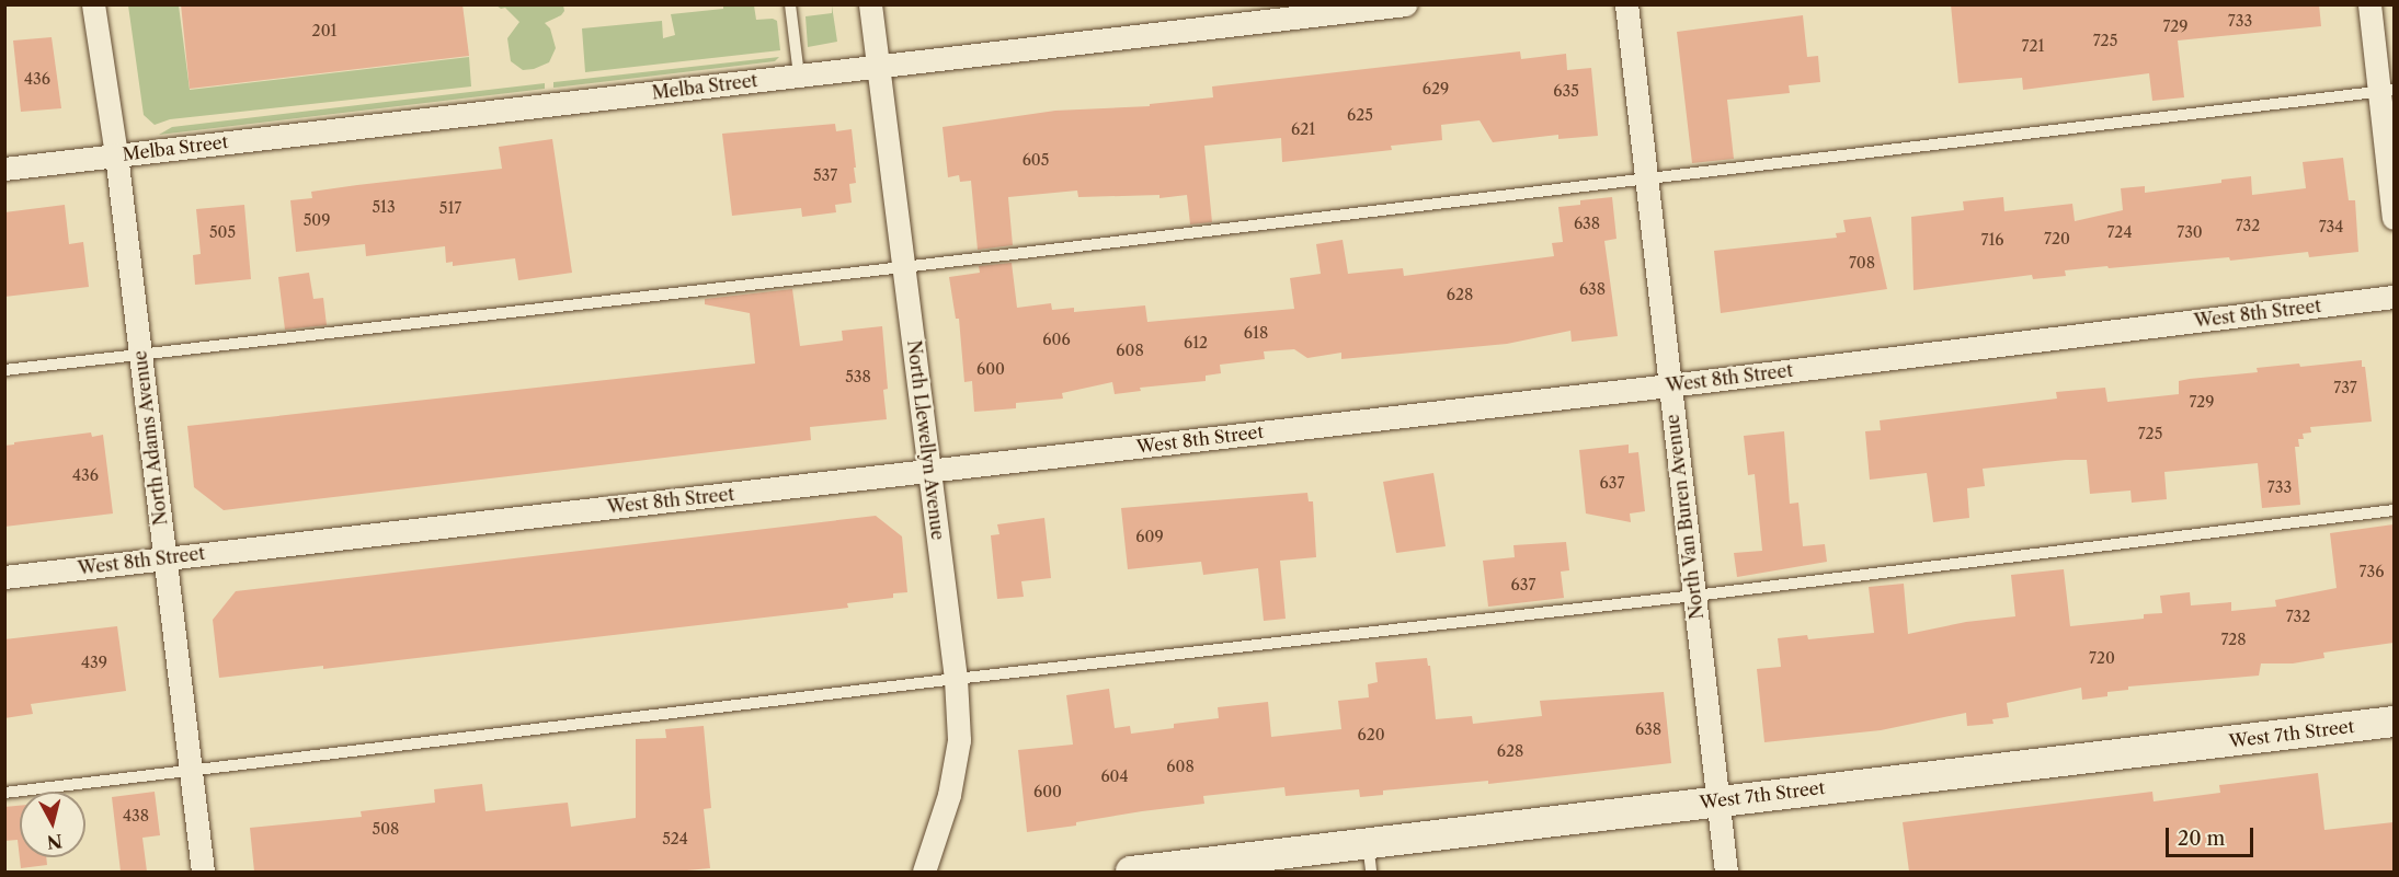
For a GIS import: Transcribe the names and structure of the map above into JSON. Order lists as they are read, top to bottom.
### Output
{
  "streets": {
    "street": [
      "Melba Street",
      "West 8th Street",
      "North Adams Avenue",
      "North Llewellyn Avenue",
      "North Van Buren Avenue",
      "West 7th Street"
    ]
  },
  "crossings": [
    ["Melba Street", "North Adams Avenue"],
    ["Melba Street", "North Llewellyn Avenue"],
    ["West 8th Street", "North Adams Avenue"],
    ["West 8th Street", "North Llewellyn Avenue"],
    ["West 8th Street", "North Van Buren Avenue"],
    ["North Van Buren Avenue", "West 7th Street"]
  ],
  "house_numbers": [
    "733",
    "729",
    "201",
    "725",
    "721",
    "436",
    "629",
    "635",
    "625",
    "621",
    "605",
    "537",
    "513",
    "517",
    "509",
    "638",
    "732",
    "734",
    "505",
    "724",
    "730",
    "720",
    "716",
    "708",
    "638",
    "628",
    "618",
    "606",
    "612",
    "608",
    "600",
    "538",
    "737",
    "729",
    "725",
    "436",
    "637",
    "733",
    "609",
    "736",
    "637",
    "732",
    "728",
    "720",
    "439",
    "638",
    "620",
    "628",
    "608",
    "604",
    "600",
    "438",
    "508",
    "524"
  ],
  "scale_bar": "20 m",
  "north": "bottom"
}
